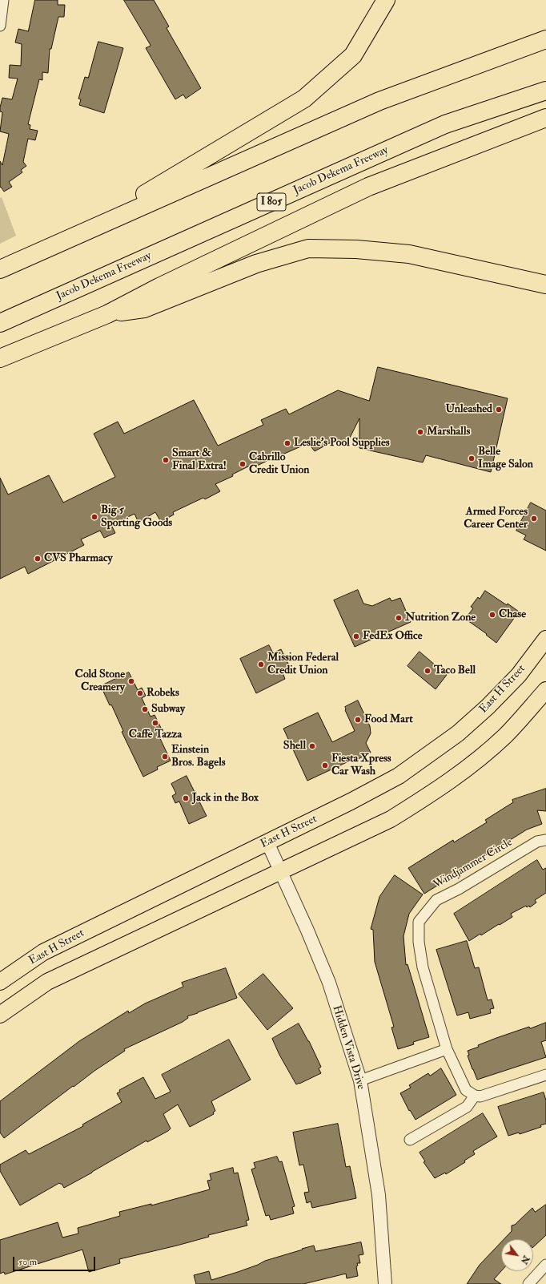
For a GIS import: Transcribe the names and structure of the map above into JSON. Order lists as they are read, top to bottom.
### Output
{
  "streets": {
    "highway": ["Jacob Dekema Freeway", "I 805"],
    "main road": ["East H Street"],
    "street": ["Windjammer Circle", "Hidden Vista Drive"]
  },
  "crossings": [
    ["East H Street", "Hidden Vista Drive"]
  ],
  "places": [
    "Unleashed",
    "Marshalls",
    "Leslie's Pool Supplies",
    "Belle Image Salon",
    "Smart & Final Extra!",
    "Cabrillo Credit Union",
    "Big 5 Sporting Goods",
    "Armed Forces Career Center",
    "CVS Pharmacy",
    "Chase",
    "Nutrition Zone",
    "FedEx Office",
    "Mission Federal Credit Union",
    "Taco Bell",
    "Cold Stone Creamery",
    "Robeks",
    "Subway",
    "Food Mart",
    "Caffe Tazza",
    "Shell",
    "Einstein Bros. Bagels",
    "Fiesta Xpress Car Wash",
    "Jack in the Box"
  ],
  "scale_bar": "50 m",
  "north": "bottom right"
}
